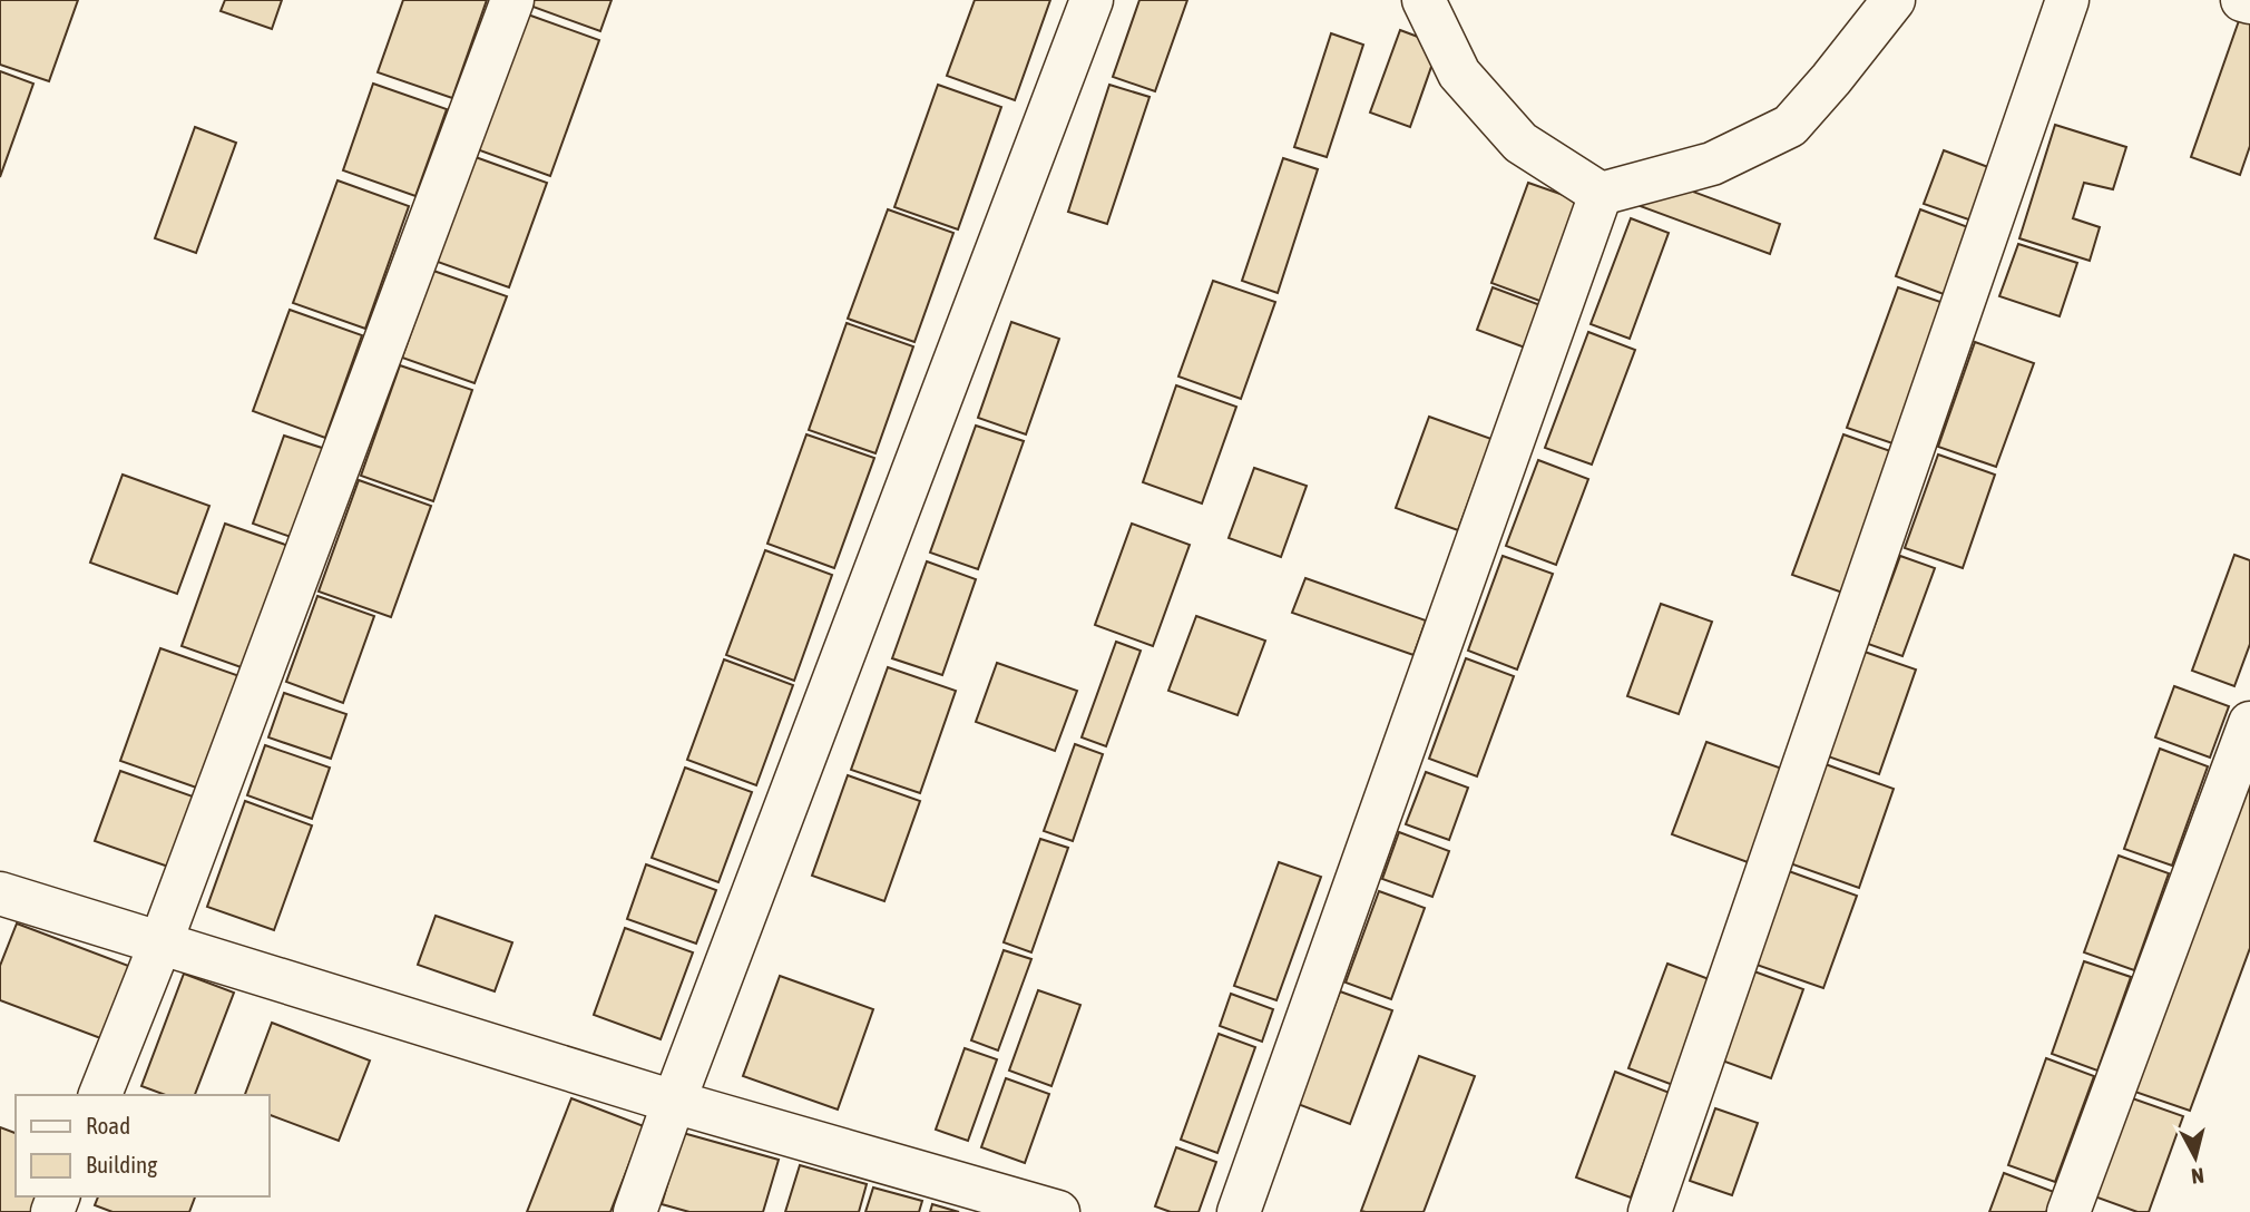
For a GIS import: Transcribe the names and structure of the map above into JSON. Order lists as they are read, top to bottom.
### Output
{
  "legend": ["Road", "Building"],
  "north": "bottom"
}
